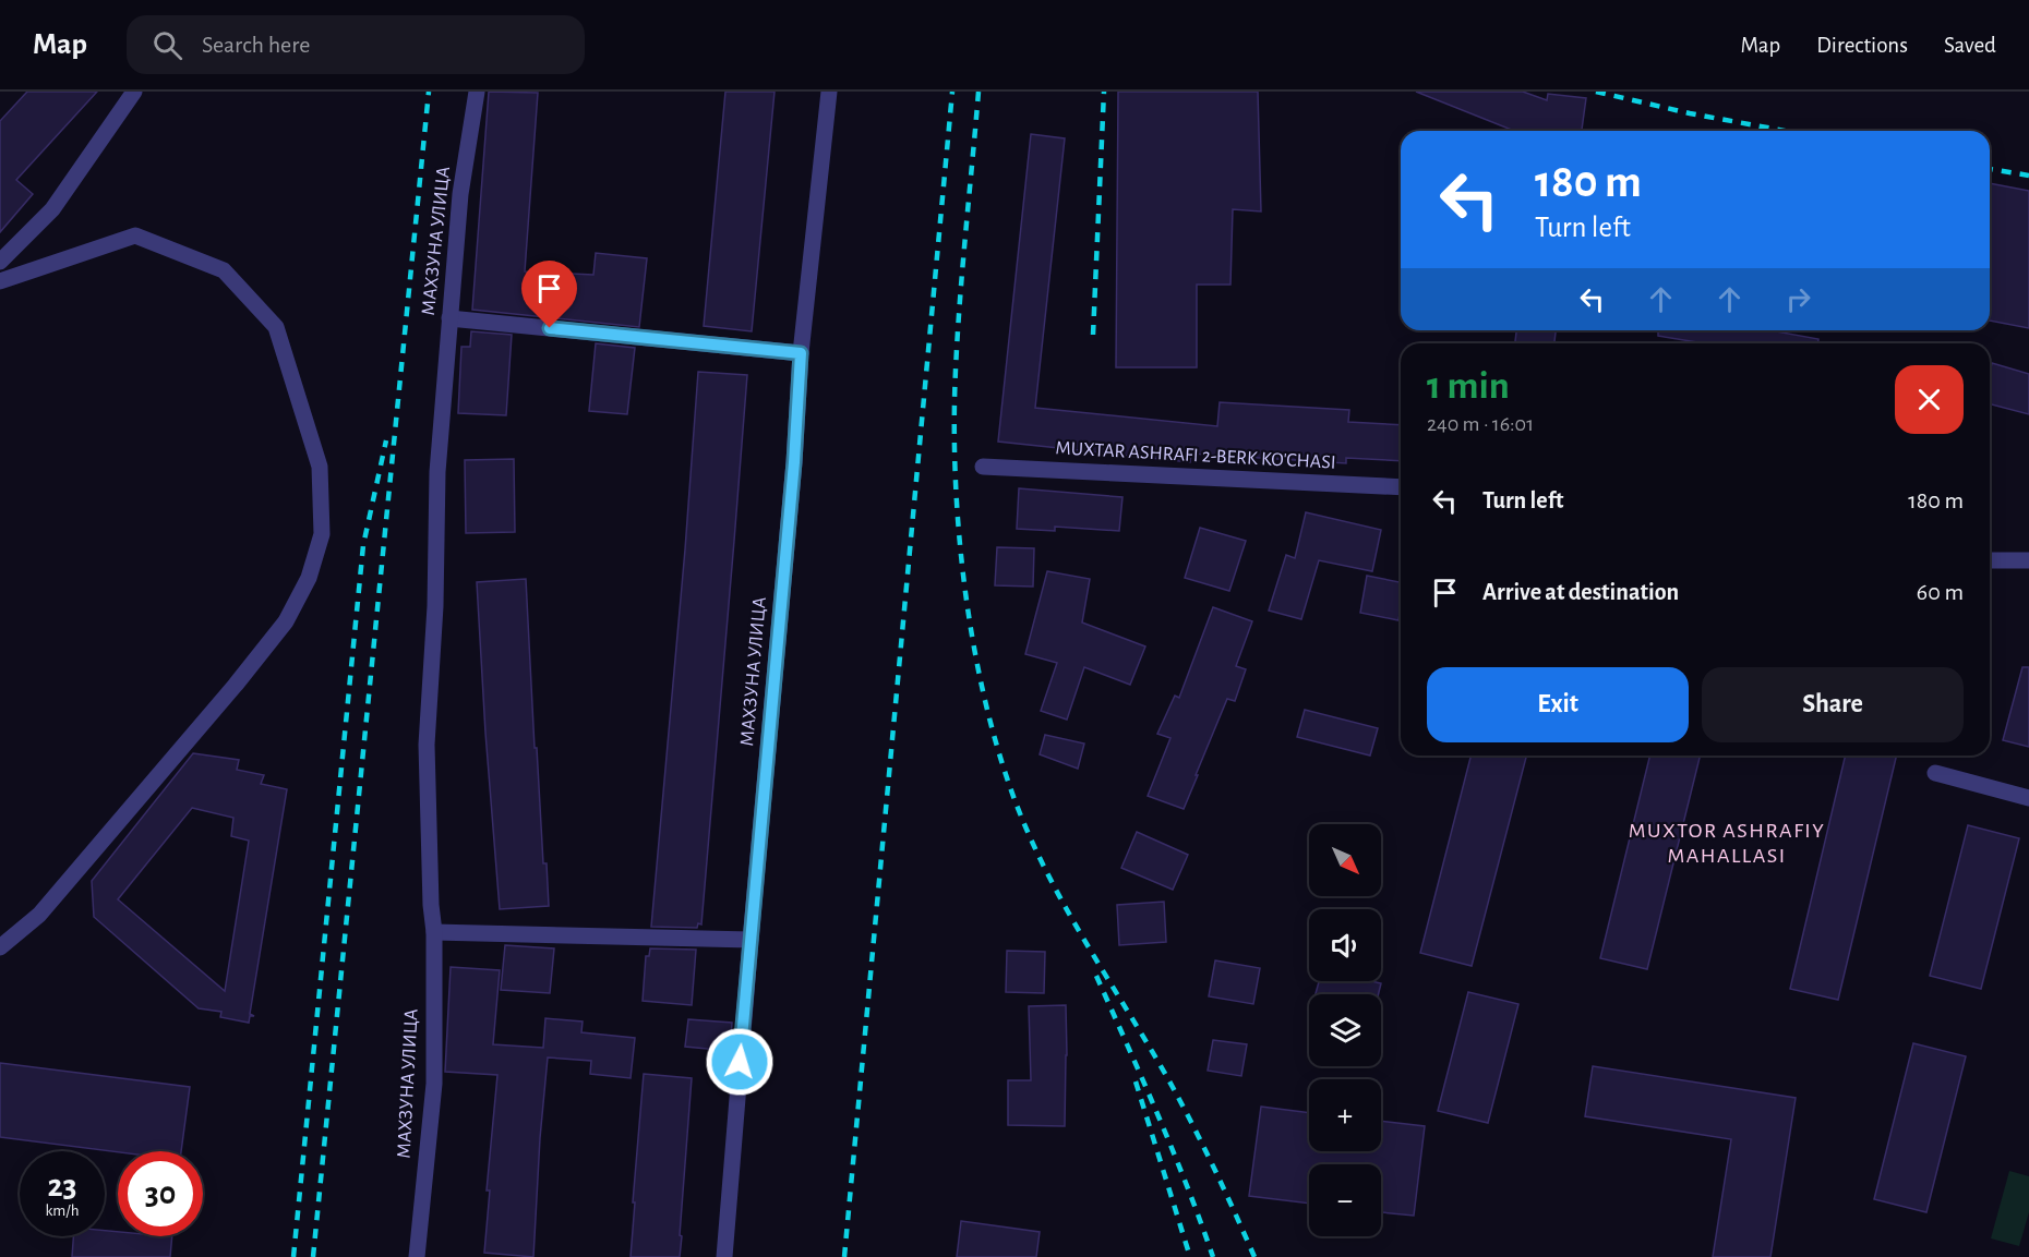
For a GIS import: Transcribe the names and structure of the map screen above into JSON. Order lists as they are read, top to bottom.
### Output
{
  "streets": {
    "street": ["МАХЗУНА УЛИЦА", "MUXTAR ASHRAFI 2-BERK KO'CHASI"]
  },
  "districts": ["MUXTOR ASHRAFIY MAHALLASI"],
  "north": "bottom right",
  "page": {
    "header": "Map",
    "search": "Search here",
    "nav": ["Map", "Directions", "Saved"],
    "turn": ["180 m", "Turn left"],
    "heading": ["1 min", "240 m · 16:01"],
    "list": [
      {
        "name": "Turn left",
        "value": "180 m"
      },
      {
        "name": "Arrive at destination",
        "value": "60 m"
      }
    ],
    "buttons": ["Exit", "Share"],
    "map_buttons": ["+", "−"],
    "speed": "23 km/h",
    "limit": "30"
  }
}
